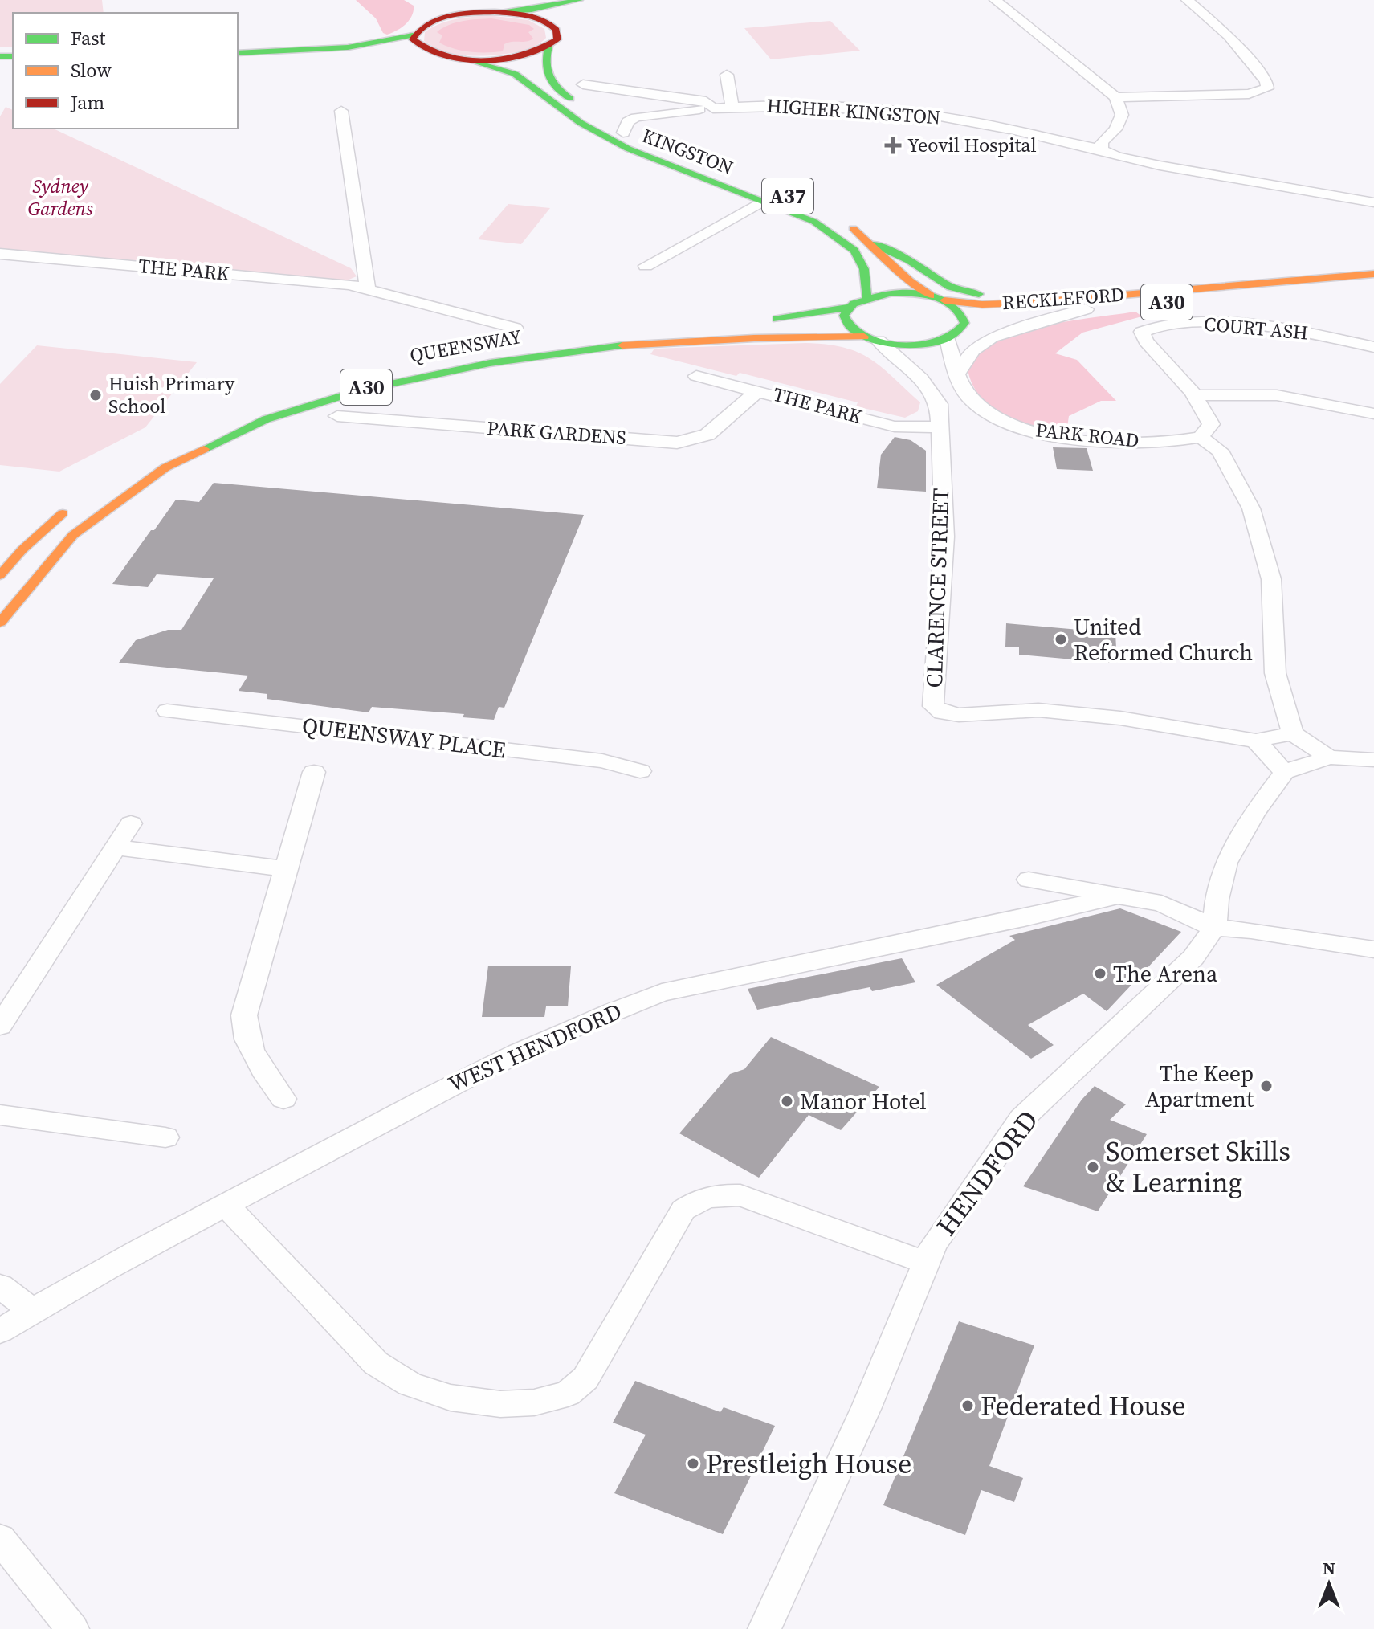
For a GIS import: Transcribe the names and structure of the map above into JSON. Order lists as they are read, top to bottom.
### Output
{
  "streets": {
    "main road": [
      "KINGSTON",
      "A37",
      "RECKLEFORD",
      "A30",
      "QUEENSWAY"
    ],
    "street": [
      "HIGHER KINGSTON",
      "THE PARK",
      "COURT ASH",
      "PARK GARDENS",
      "PARK ROAD",
      "CLARENCE STREET",
      "QUEENSWAY PLACE",
      "WEST HENDFORD",
      "HENDFORD"
    ]
  },
  "crossings": [
    ["KINGSTON", "A37"],
    ["KINGSTON", "RECKLEFORD"],
    ["KINGSTON", "PARK ROAD"],
    ["THE PARK", "PARK GARDENS"],
    ["THE PARK", "CLARENCE STREET"],
    ["RECKLEFORD", "QUEENSWAY"],
    ["RECKLEFORD", "PARK ROAD"],
    ["RECKLEFORD", "CLARENCE STREET"],
    ["QUEENSWAY", "CLARENCE STREET"]
  ],
  "parks": ["Sydney Gardens"],
  "places": {
    "health": ["Yeovil Hospital"],
    "other": [
      "Huish Primary School",
      "United Reformed Church",
      "The Arena",
      "The Keep Apartment",
      "Manor Hotel",
      "Somerset Skills & Learning",
      "Federated House",
      "Prestleigh House"
    ]
  },
  "legend": ["Fast", "Slow", "Jam"],
  "north": "top"
}
